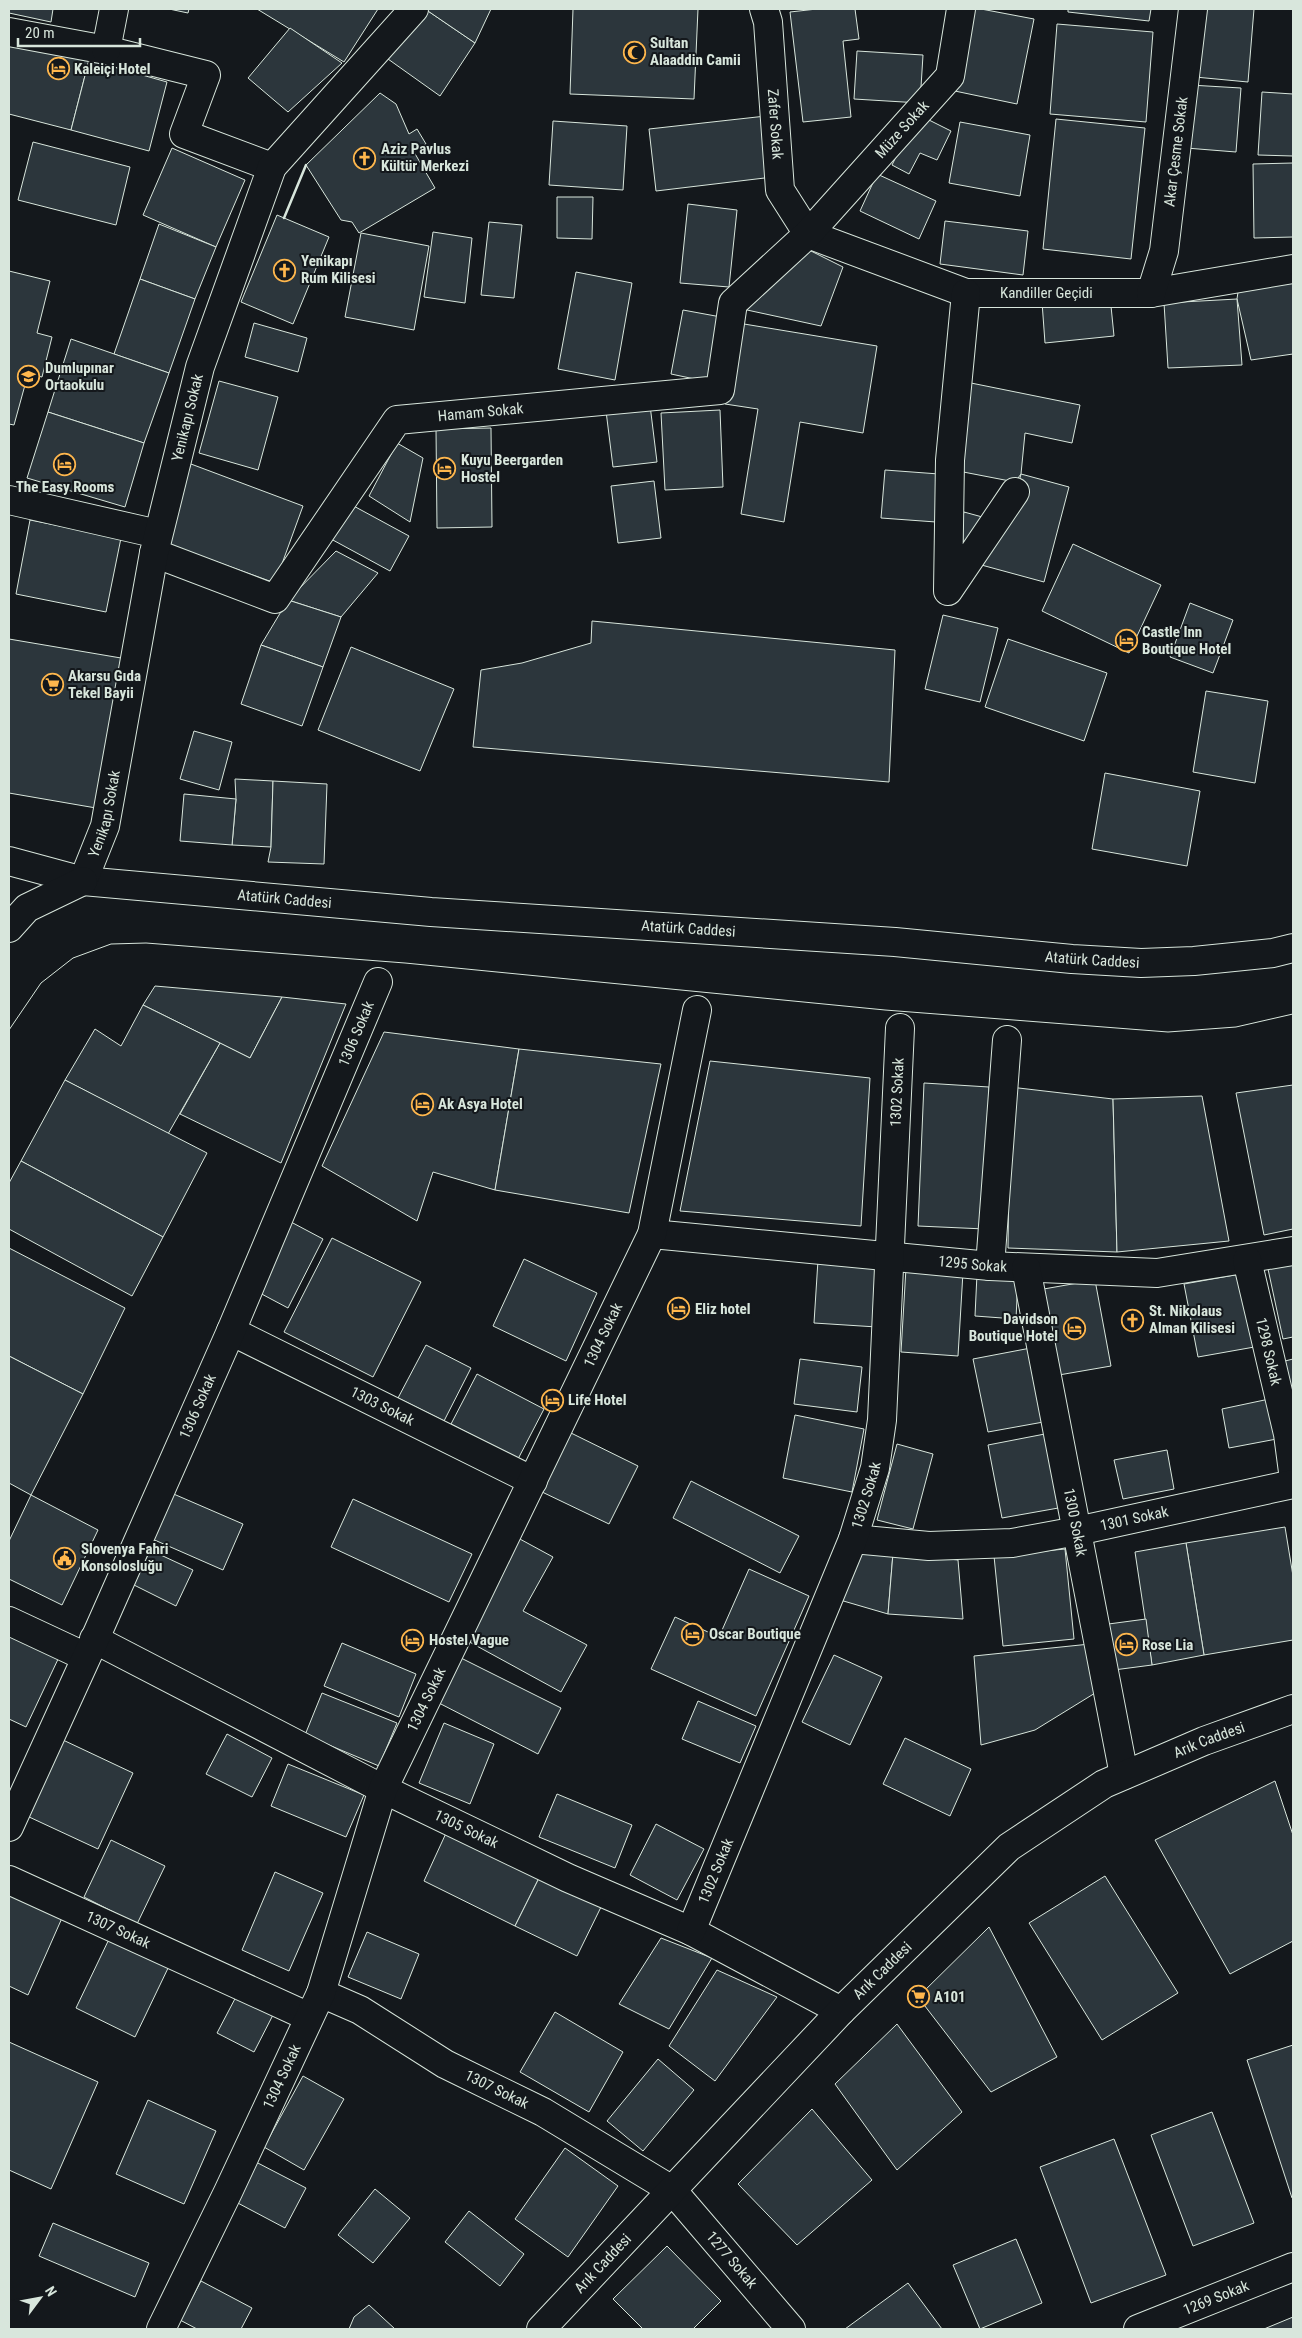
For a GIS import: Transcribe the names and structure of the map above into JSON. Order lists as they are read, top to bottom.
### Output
{
  "streets": {
    "street": [
      "Zafer Sokak",
      "Müze Sokak",
      "Akar Çesme Sokak",
      "Kandiller Geçidi",
      "Hamam Sokak",
      "Yenikapı Sokak",
      "Atatürk Caddesi",
      "1306 Sokak",
      "1302 Sokak",
      "1295 Sokak",
      "1304 Sokak",
      "1298 Sokak",
      "1303 Sokak",
      "1301 Sokak",
      "1300 Sokak",
      "Arık Caddesi",
      "1305 Sokak",
      "1307 Sokak",
      "1277 Sokak",
      "1269 Sokak"
    ]
  },
  "crossings": [
    ["Zafer Sokak", "Müze Sokak"],
    ["Zafer Sokak", "Kandiller Geçidi"],
    ["Zafer Sokak", "Hamam Sokak"],
    ["Müze Sokak", "Kandiller Geçidi"],
    ["Müze Sokak", "Hamam Sokak"],
    ["Akar Çesme Sokak", "Kandiller Geçidi"],
    ["Kandiller Geçidi", "Hamam Sokak"],
    ["Hamam Sokak", "Yenikapı Sokak"],
    ["Yenikapı Sokak", "Atatürk Caddesi"],
    ["1306 Sokak", "1303 Sokak"],
    ["1306 Sokak", "1305 Sokak"],
    ["1302 Sokak", "1295 Sokak"],
    ["1302 Sokak", "1301 Sokak"],
    ["1302 Sokak", "1305 Sokak"],
    ["1295 Sokak", "1304 Sokak"],
    ["1295 Sokak", "1298 Sokak"],
    ["1295 Sokak", "1300 Sokak"],
    ["1304 Sokak", "1303 Sokak"],
    ["1304 Sokak", "1305 Sokak"],
    ["1304 Sokak", "1307 Sokak"],
    ["1301 Sokak", "1300 Sokak"],
    ["1300 Sokak", "Arık Caddesi"],
    ["Arık Caddesi", "1305 Sokak"],
    ["Arık Caddesi", "1307 Sokak"],
    ["Arık Caddesi", "1277 Sokak"],
    ["1307 Sokak", "1277 Sokak"]
  ],
  "places": {
    "mosque": ["Sultan Alaaddin Camii"],
    "hotel": [
      "Kaleiçi Hotel",
      "The Easy Rooms",
      "Kuyu Beergarden Hostel",
      "Castle Inn Boutique Hotel",
      "Ak Asya Hotel",
      "Eliz hotel",
      "Davidson Boutique Hotel",
      "Life Hotel",
      "Oscar Boutique",
      "Hostel Vague",
      "Rose Lia"
    ],
    "church": ["Aziz Pavlus Kültür Merkezi", "Yenikapı Rum Kilisesi", "St. Nikolaus Alman Kilisesi"],
    "school or university": ["Dumlupınar Ortaokulu"],
    "supermarket": ["Akarsu Gıda Tekel Bayii", "А101"],
    "public building": ["Slovenya Fahri Konsolosluğu"]
  },
  "scale_bar": "20 m",
  "north": "top right"
}
